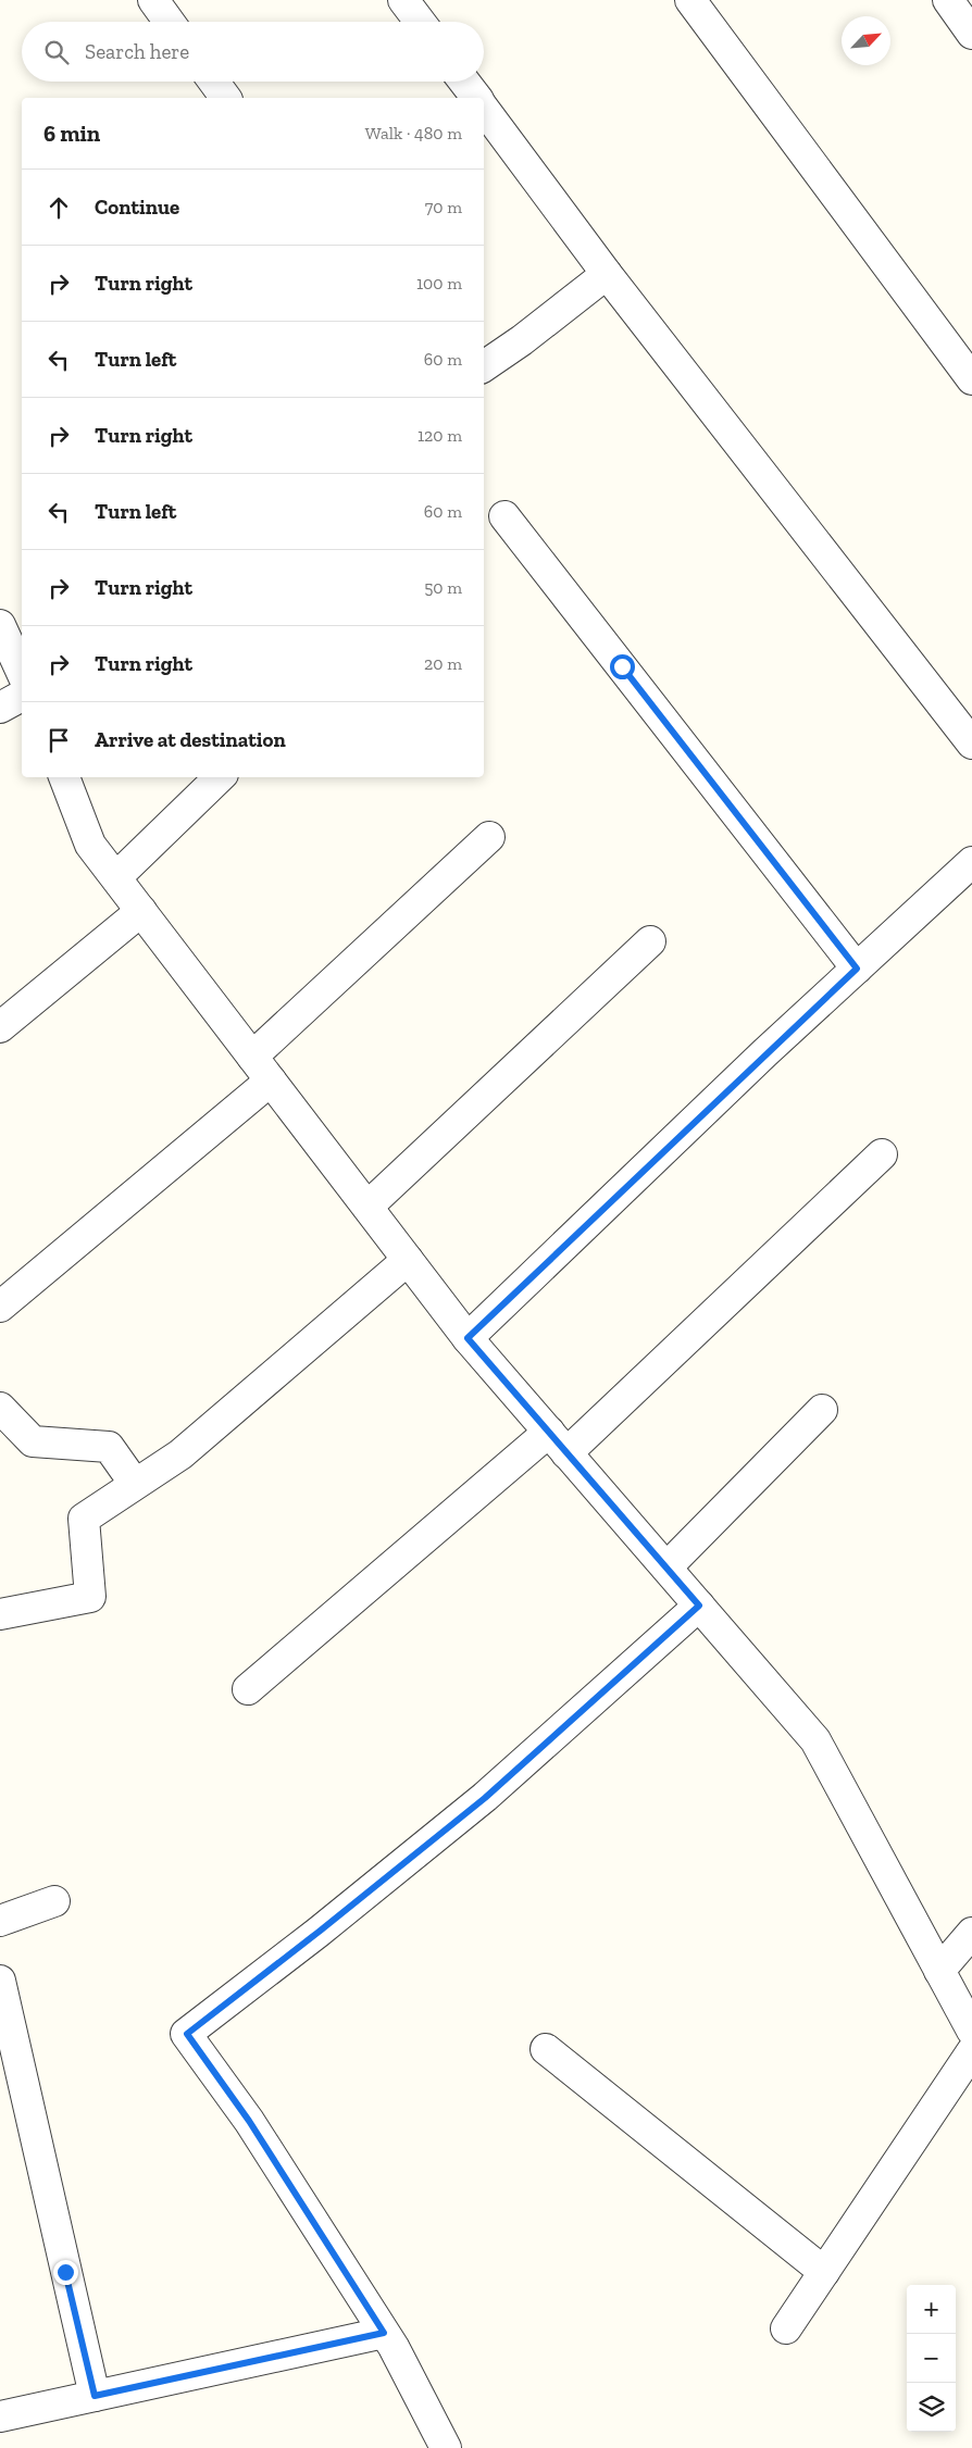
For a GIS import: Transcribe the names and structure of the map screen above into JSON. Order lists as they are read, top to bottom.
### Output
{
  "north": "top right",
  "page": {
    "search": "Search here",
    "heading": ["6 min", "Walk · 480 m"],
    "list": [
      ["Continue", "70 m"],
      ["Turn right", "100 m"],
      ["Turn left", "60 m"],
      ["Turn right", "120 m"],
      ["Turn left", "60 m"],
      ["Turn right", "50 m"],
      ["Turn right", "20 m"],
      "Arrive at destination"
    ],
    "map_buttons": ["+", "−"]
  }
}
